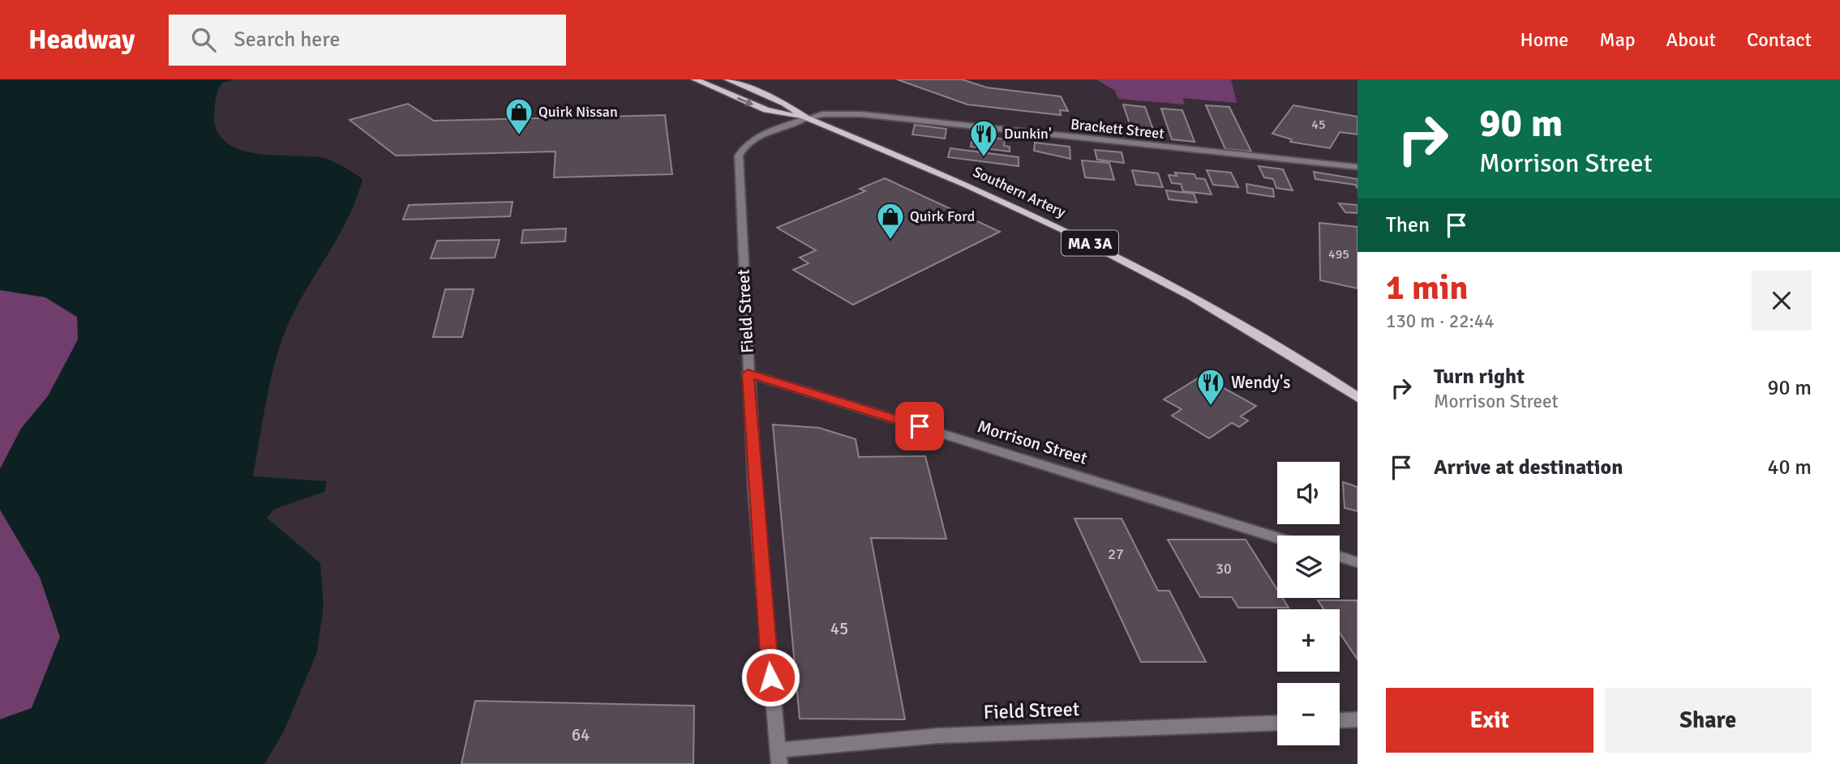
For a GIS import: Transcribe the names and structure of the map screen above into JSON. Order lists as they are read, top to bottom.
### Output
{
  "streets": {
    "main road": ["Southern Artery", "MA 3A"],
    "street": ["Brackett Street", "Field Street", "Morrison Street"]
  },
  "crossings": [
    ["Brackett Street", "Southern Artery"],
    ["Brackett Street", "Field Street"],
    ["Southern Artery", "Field Street"],
    ["Field Street", "Morrison Street"]
  ],
  "places": {
    "shop": ["Quirk Nissan", "Quirk Ford"],
    "restaurant": ["Dunkin'", "Wendy's"]
  },
  "house_numbers": [
    "45",
    "495",
    "27",
    "30",
    "45",
    "64"
  ],
  "page": {
    "header": "Headway",
    "search": "Search here",
    "nav": [
      "Home",
      "Map",
      "About",
      "Contact"
    ],
    "turn": ["90 m", "Morrison Street"],
    "then": "Then",
    "heading": ["1 min", "130 m · 22:44"],
    "list": [
      {
        "name": "Turn right",
        "note": "Morrison Street",
        "value": "90 m"
      },
      {
        "name": "Arrive at destination",
        "value": "40 m"
      }
    ],
    "map_buttons": ["+", "−"],
    "buttons": ["Exit", "Share"]
  }
}
